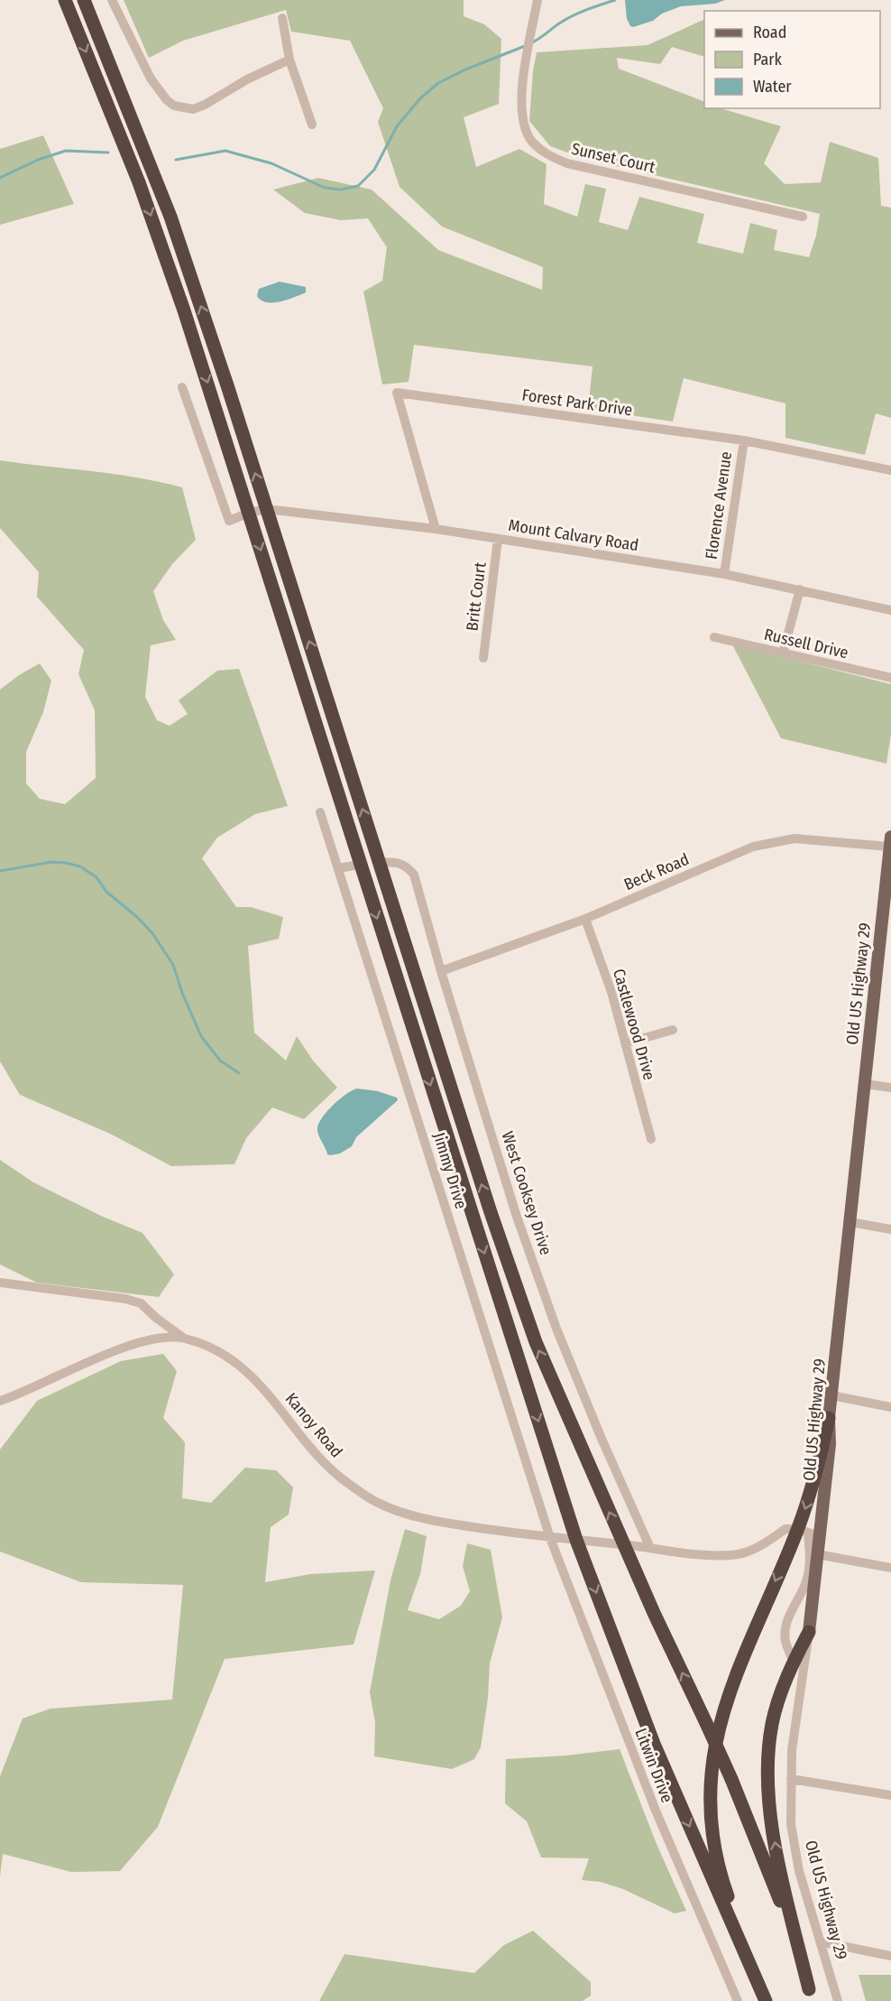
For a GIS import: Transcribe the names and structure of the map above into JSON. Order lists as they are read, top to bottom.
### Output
{
  "streets": {
    "main road": ["Old US Highway 29"],
    "street": [
      "Sunset Court",
      "Forest Park Drive",
      "Florence Avenue",
      "Mount Calvary Road",
      "Britt Court",
      "Russell Drive",
      "Beck Road",
      "Castlewood Drive",
      "Jimmy Drive",
      "West Cooksey Drive",
      "Kanoy Road",
      "Litwin Drive"
    ]
  },
  "crossings": [
    ["Forest Park Drive", "Florence Avenue"],
    ["Forest Park Drive", "Mount Calvary Road"],
    ["Florence Avenue", "Mount Calvary Road"],
    ["Mount Calvary Road", "Britt Court"],
    ["Beck Road", "Old US Highway 29"],
    ["Beck Road", "Castlewood Drive"],
    ["Beck Road", "West Cooksey Drive"],
    ["Old US Highway 29", "Kanoy Road"],
    ["Jimmy Drive", "Kanoy Road"],
    ["Jimmy Drive", "Litwin Drive"],
    ["West Cooksey Drive", "Kanoy Road"],
    ["Kanoy Road", "Litwin Drive"]
  ],
  "legend": ["Road", "Park", "Water"]
}
